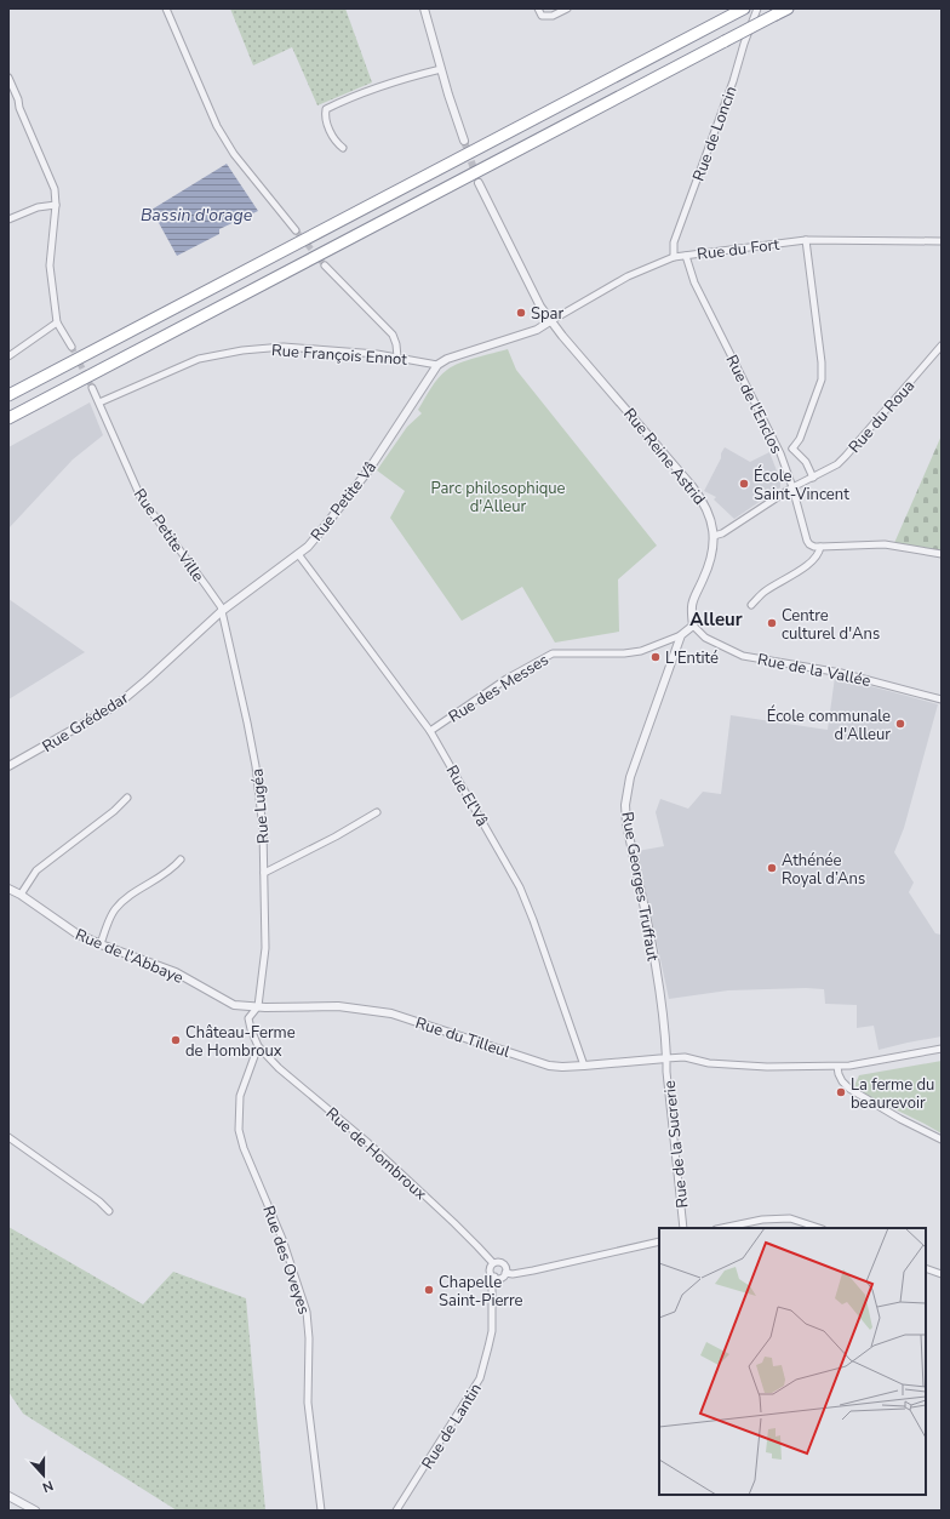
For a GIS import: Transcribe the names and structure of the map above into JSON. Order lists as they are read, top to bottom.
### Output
{
  "streets": {
    "street": [
      "Rue de Loncin",
      "Rue du Fort",
      "Rue François Ennot",
      "Rue de l'Enclos",
      "Rue du Roua",
      "Rue Reine Astrid",
      "Rue Petite Vâ",
      "Rue Petite Ville",
      "Rue de la Vallée",
      "Rue des Messes",
      "Rue Grédedar",
      "Rue El'Vâ",
      "Rue Lugéa",
      "Rue Georges Truffaut",
      "Rue de l'Abbaye",
      "Rue du Tilleul",
      "Rue de la Sucrerie",
      "Rue de Hombroux",
      "Rue des Oveyes",
      "Rue de Lantin"
    ]
  },
  "crossings": [
    ["Rue de Loncin", "Rue du Fort"],
    ["Rue du Fort", "Rue de l'Enclos"],
    ["Rue du Fort", "Rue Reine Astrid"],
    ["Rue François Ennot", "Rue Petite Vâ"],
    ["Rue François Ennot", "Rue Petite Ville"],
    ["Rue de l'Enclos", "Rue du Roua"],
    ["Rue du Roua", "Rue Reine Astrid"],
    ["Rue Reine Astrid", "Rue de la Vallée"],
    ["Rue Petite Vâ", "Rue Petite Ville"],
    ["Rue Petite Vâ", "Rue Grédedar"],
    ["Rue Petite Vâ", "Rue El'Vâ"],
    ["Rue Petite Vâ", "Rue Lugéa"],
    ["Rue Petite Ville", "Rue Grédedar"],
    ["Rue Petite Ville", "Rue Lugéa"],
    ["Rue des Messes", "Rue El'Vâ"],
    ["Rue des Messes", "Rue Georges Truffaut"],
    ["Rue Grédedar", "Rue Lugéa"],
    ["Rue El'Vâ", "Rue du Tilleul"],
    ["Rue Lugéa", "Rue de l'Abbaye"],
    ["Rue Lugéa", "Rue du Tilleul"],
    ["Rue Lugéa", "Rue de Hombroux"],
    ["Rue Lugéa", "Rue des Oveyes"],
    ["Rue Georges Truffaut", "Rue du Tilleul"],
    ["Rue Georges Truffaut", "Rue de la Sucrerie"],
    ["Rue de l'Abbaye", "Rue du Tilleul"],
    ["Rue du Tilleul", "Rue de la Sucrerie"],
    ["Rue de Hombroux", "Rue des Oveyes"],
    ["Rue de Hombroux", "Rue de Lantin"]
  ],
  "districts": ["Alleur"],
  "water": ["Bassin d'orage"],
  "parks": ["Parc philosophique d'Alleur"],
  "places": [
    "Spar",
    "École Saint-Vincent",
    "Centre culturel d'Ans",
    "L'Entité",
    "École communale d'Alleur",
    "Athénée Royal d’Ans",
    "Château-Ferme de Hombroux",
    "La ferme du beaurevoir",
    "Chapelle Saint-Pierre"
  ],
  "north": "bottom"
}
